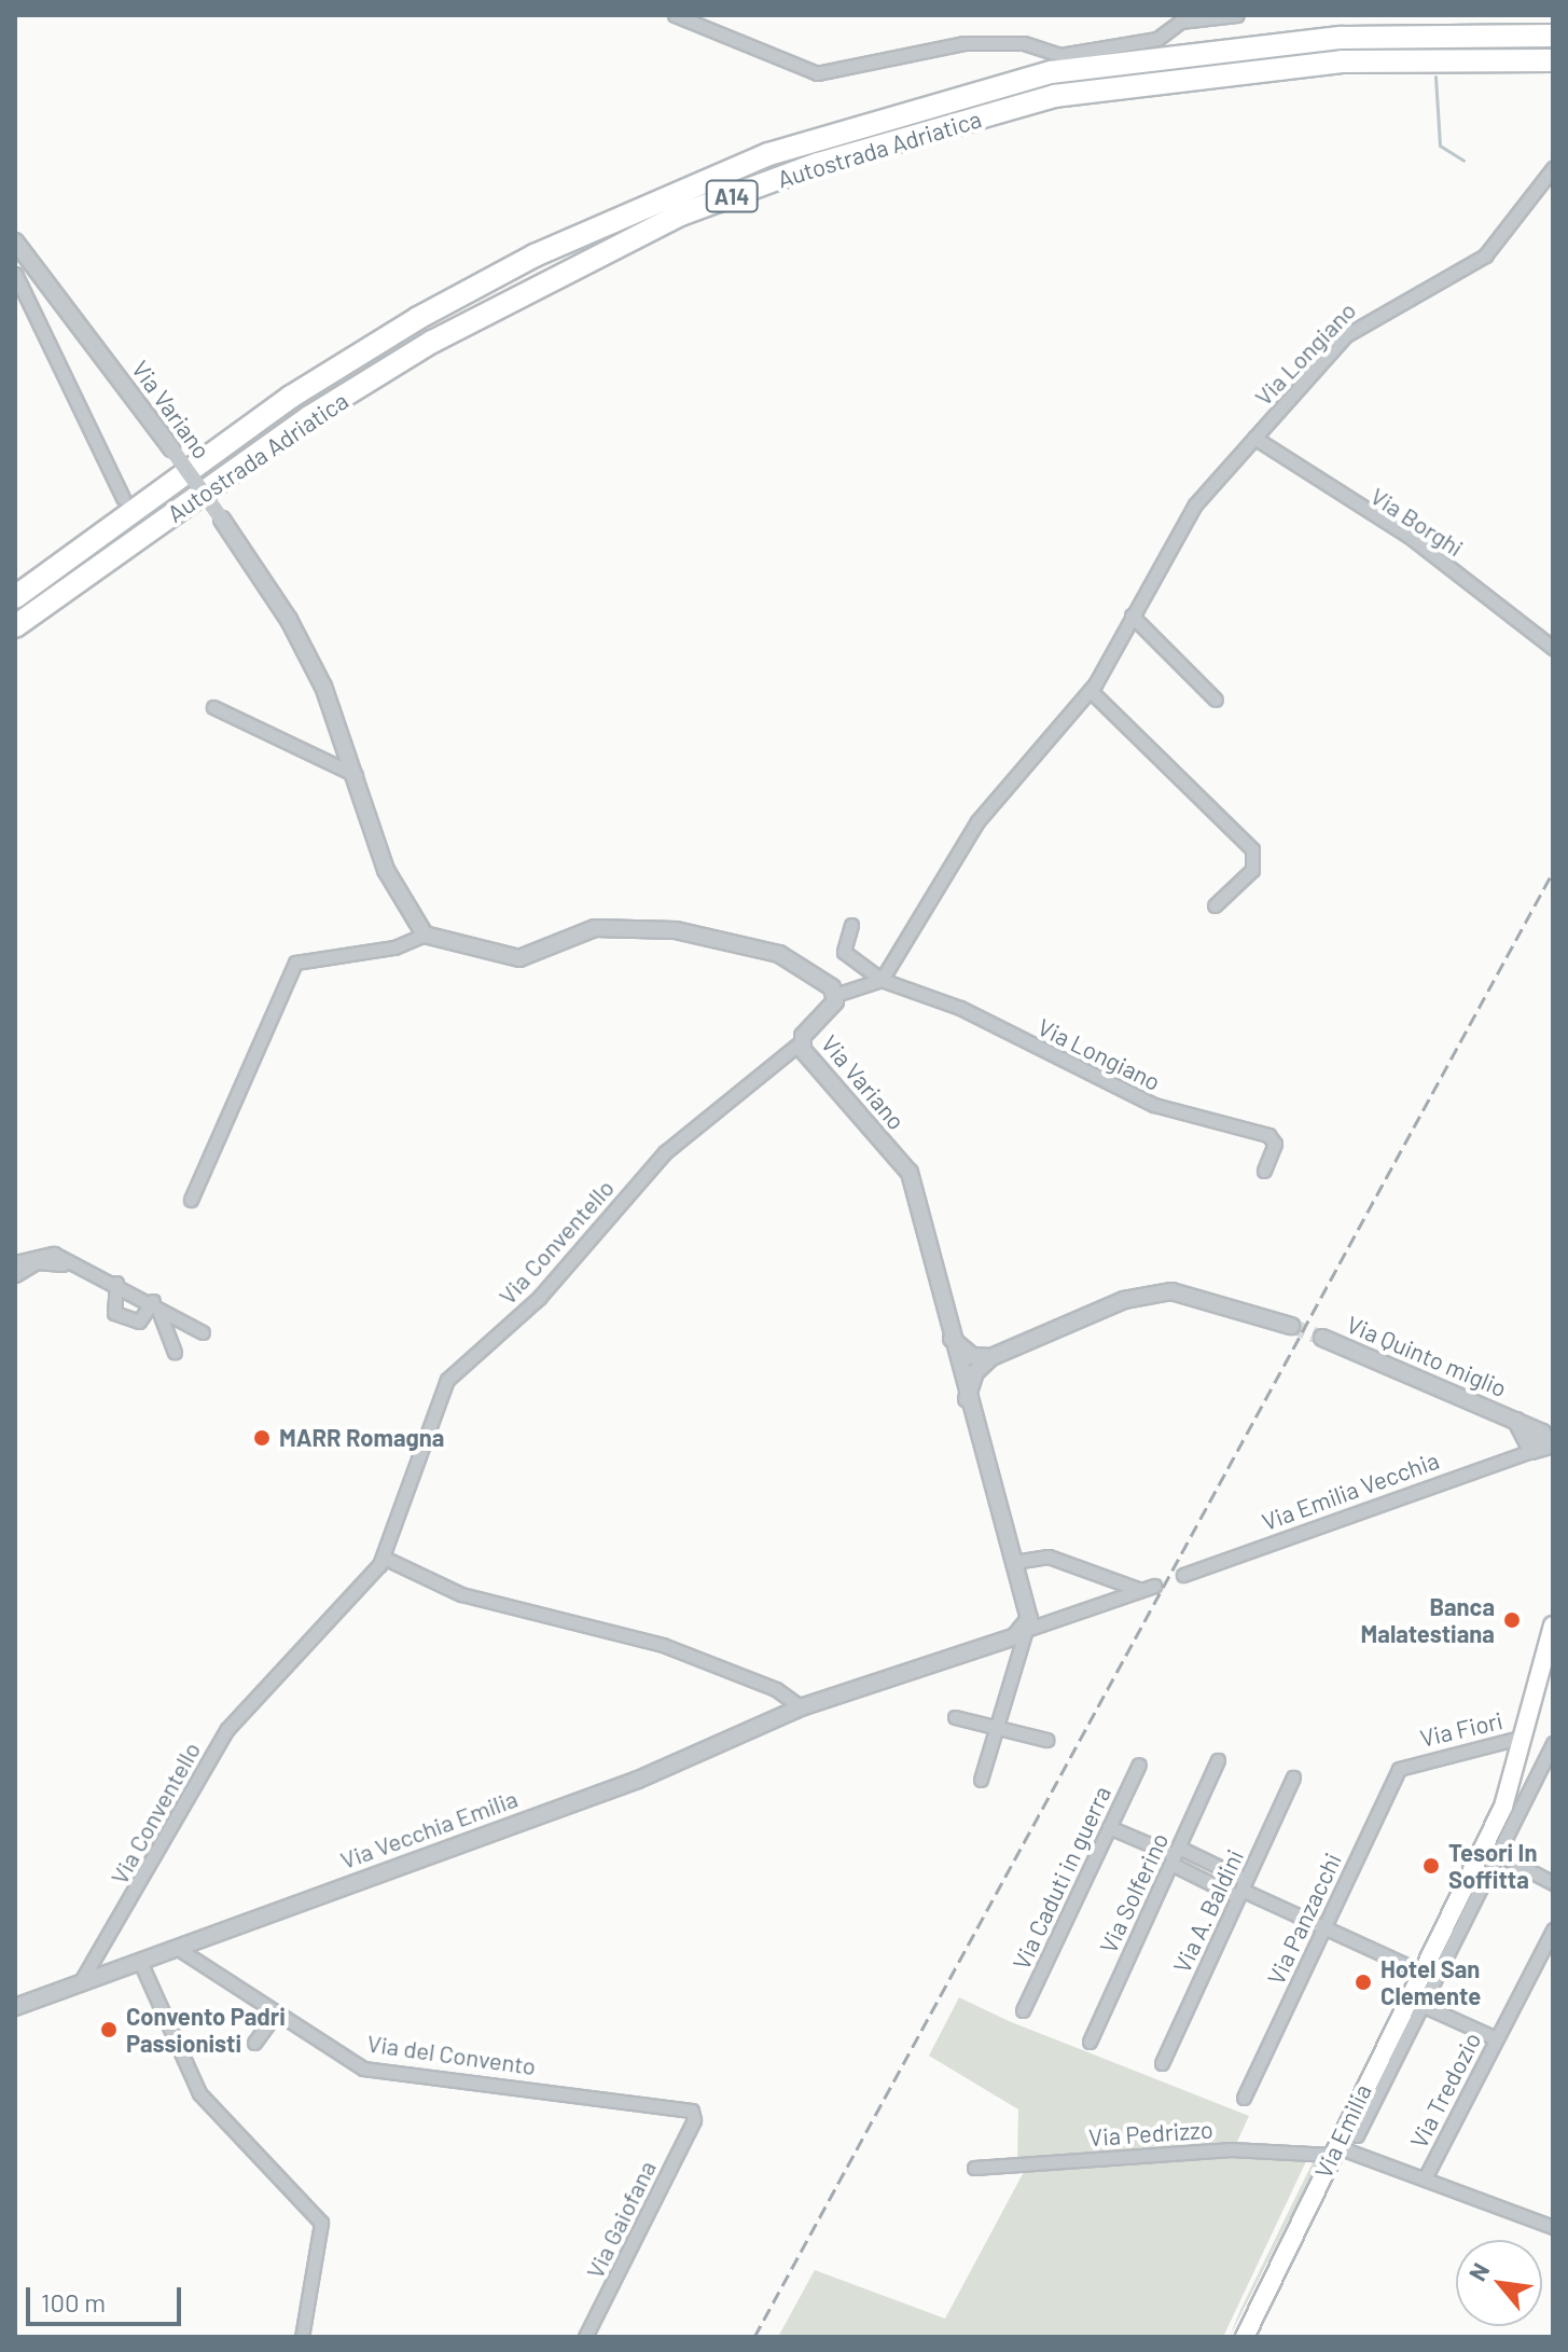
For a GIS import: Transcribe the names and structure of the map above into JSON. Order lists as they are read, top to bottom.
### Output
{
  "streets": {
    "highway": ["Autostrada Adriatica", "A14"],
    "main road": ["Via Emilia"],
    "street": [
      "Via Longiano",
      "Via Variano",
      "Via Borghi",
      "Via Conventello",
      "Via Quinto miglio",
      "Via Emilia Vecchia",
      "Via Fiori",
      "Via Vecchia Emilia",
      "Via Caduti in guerra",
      "Via Solferino",
      "Via A. Baldini",
      "Via Panzacchi",
      "Via del Convento",
      "Via Tredozio",
      "Via Pedrizzo",
      "Via Gaiofana"
    ]
  },
  "crossings": [
    ["Via Longiano", "Via Borghi"],
    ["Via Variano", "Via Conventello"],
    ["Via Variano", "Via Vecchia Emilia"],
    ["Via Conventello", "Via Vecchia Emilia"],
    ["Via Quinto miglio", "Via Emilia Vecchia"],
    ["Via Fiori", "Via Panzacchi"],
    ["Via Fiori", "Via Emilia"],
    ["Via Vecchia Emilia", "Via del Convento"],
    ["Via del Convento", "Via Gaiofana"],
    ["Via Tredozio", "Via Pedrizzo"],
    ["Via Emilia", "Via Pedrizzo"]
  ],
  "places": [
    "MARR Romagna",
    "Banca Malatestiana",
    "Tesori In Soffitta",
    "Hotel San Clemente",
    "Convento Padri Passionisti"
  ],
  "scale_bar": "100 m",
  "north": "top left"
}
